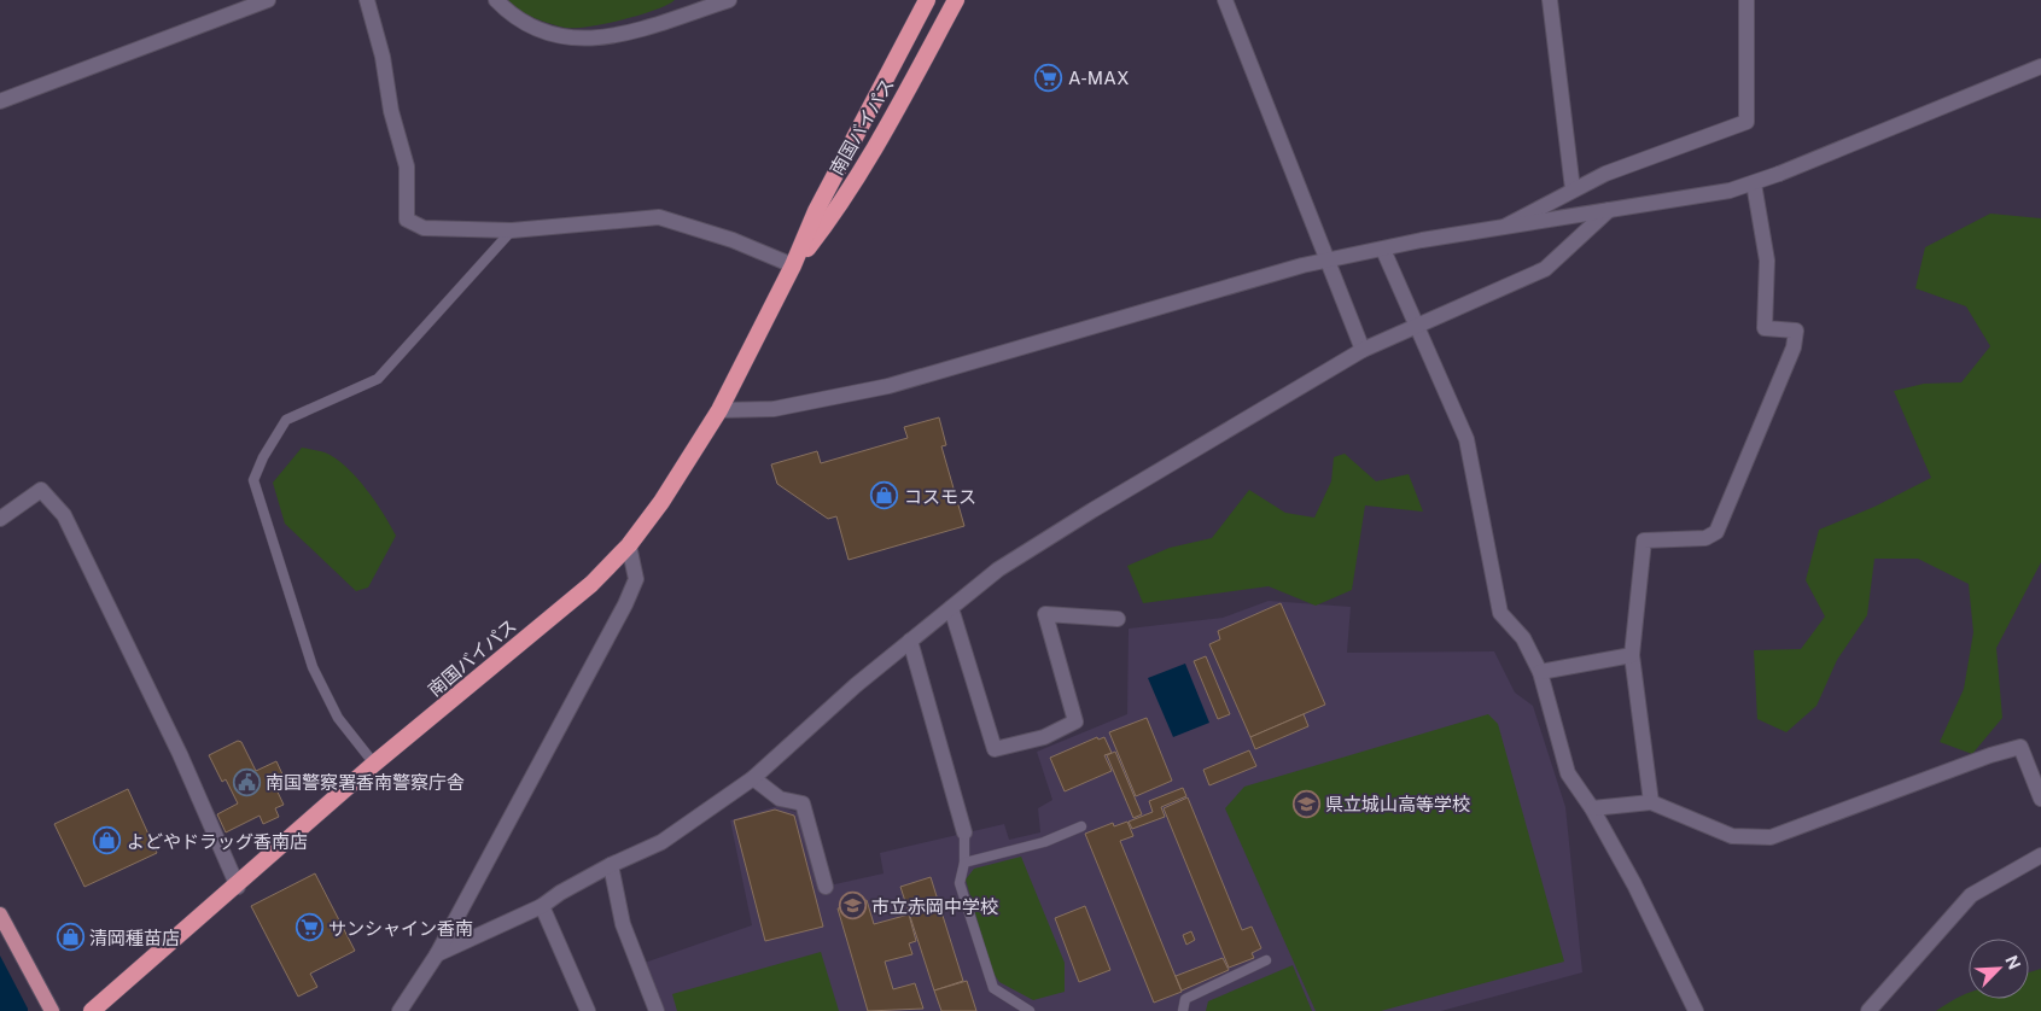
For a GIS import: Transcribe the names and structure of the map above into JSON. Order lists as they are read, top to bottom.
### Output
{
  "streets": {
    "highway": ["南国バイパス"]
  },
  "places": {
    "supermarket": ["A-MAX", "サンシャイン香南"],
    "shop": ["コスモス", "よどやドラッグ香南店", "清岡種苗店"],
    "public building": ["南国警察署香南警察庁舎"],
    "school or university": ["県立城山高等学校", "市立赤岡中学校"]
  },
  "north": "top right"
}
